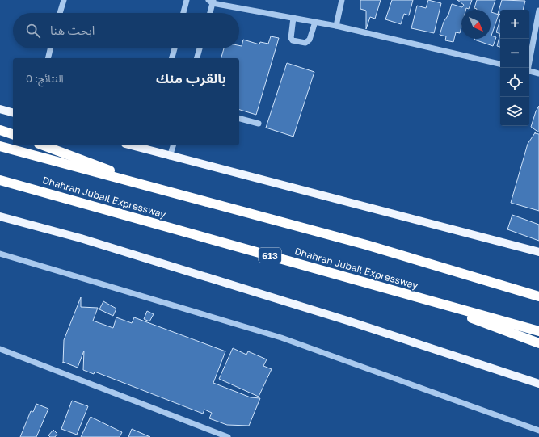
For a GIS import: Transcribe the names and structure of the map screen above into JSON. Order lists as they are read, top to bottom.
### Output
{
  "streets": {
    "highway": ["Dhahran Jubail Expressway", "613"]
  },
  "north": "bottom right",
  "page": {
    "map_buttons": ["+", "−"],
    "search": "ابحث هنا",
    "heading": ["بالقرب منك", "النتائج: 0"]
  }
}
